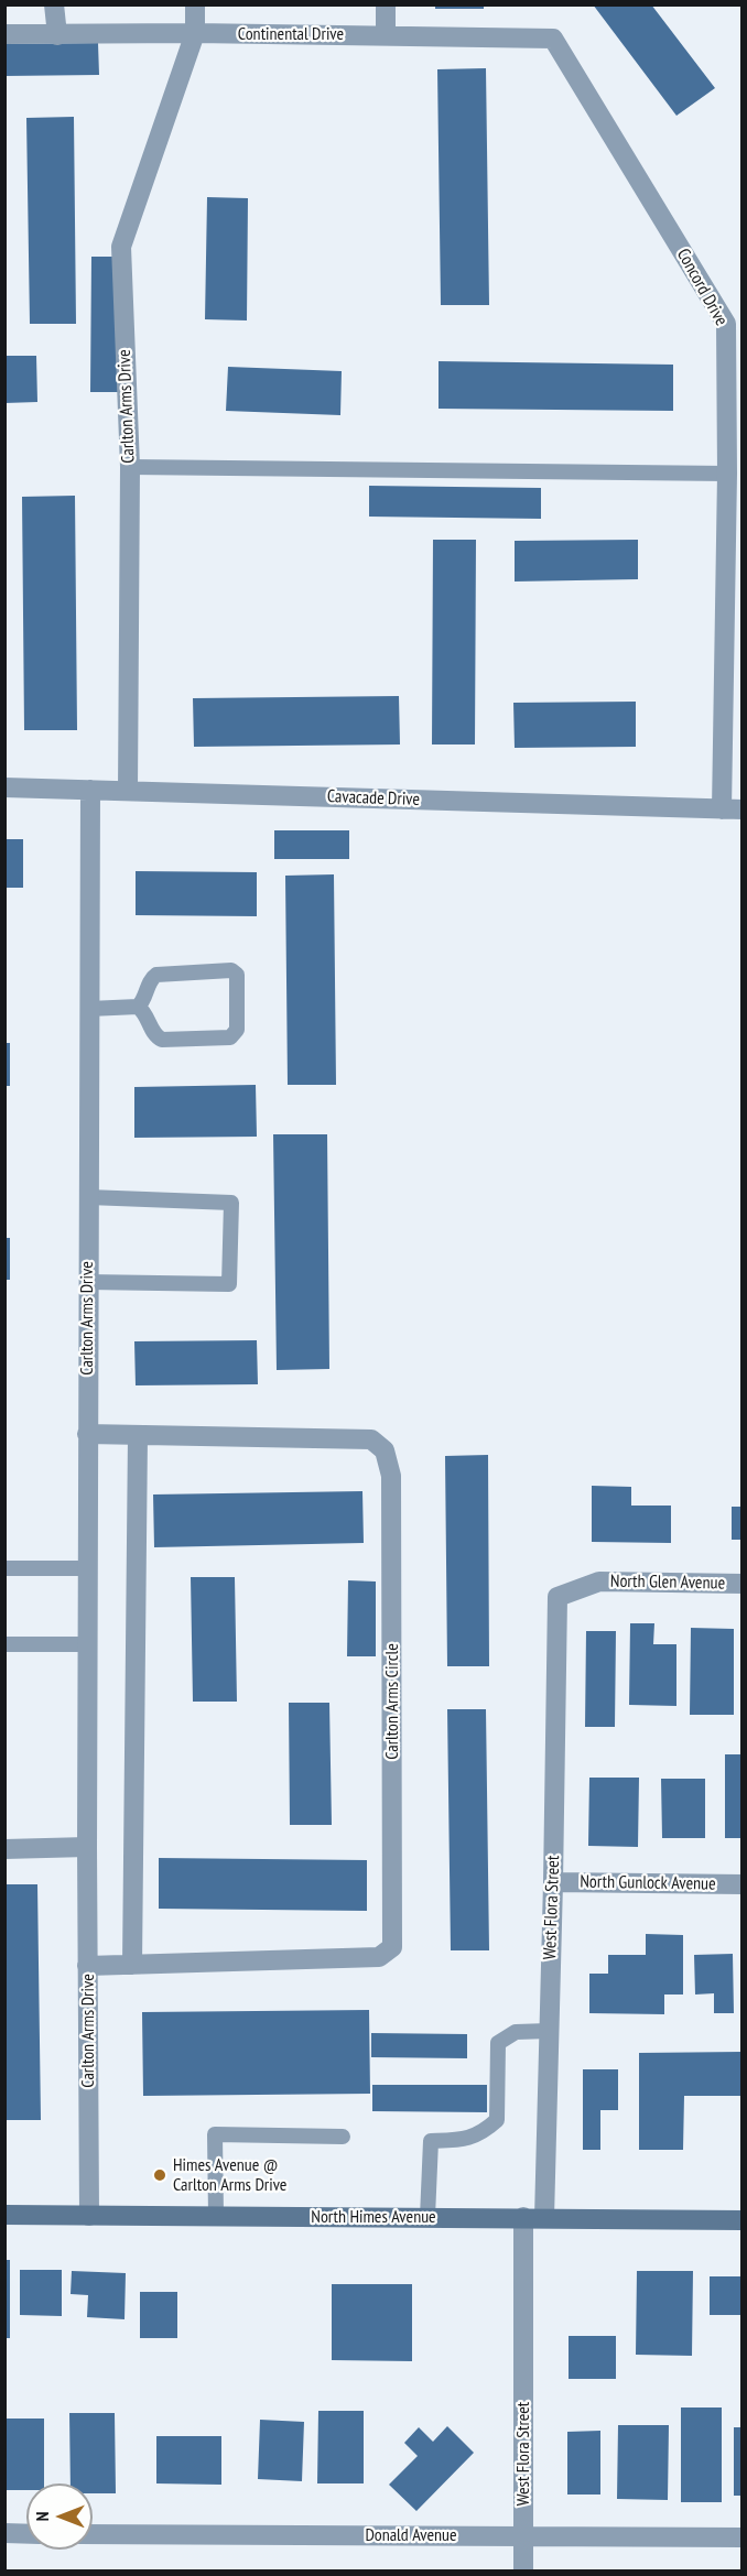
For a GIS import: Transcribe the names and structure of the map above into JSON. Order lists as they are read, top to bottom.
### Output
{
  "streets": {
    "street": [
      "Continental Drive",
      "Concord Drive",
      "Carlton Arms Drive",
      "Cavacade Drive",
      "North Glen Avenue",
      "Carlton Arms Circle",
      "North Gunlock Avenue",
      "West Flora Street",
      "North Himes Avenue",
      "Donald Avenue"
    ]
  },
  "crossings": [
    ["Continental Drive", "Concord Drive"],
    ["Continental Drive", "Carlton Arms Drive"],
    ["Concord Drive", "Cavacade Drive"],
    ["Carlton Arms Drive", "Cavacade Drive"],
    ["Carlton Arms Drive", "Carlton Arms Circle"],
    ["Carlton Arms Drive", "North Himes Avenue"],
    ["North Glen Avenue", "West Flora Street"],
    ["North Gunlock Avenue", "West Flora Street"],
    ["West Flora Street", "North Himes Avenue"],
    ["West Flora Street", "Donald Avenue"]
  ],
  "places": ["Himes Avenue @ Carlton Arms Drive"],
  "north": "left"
}
